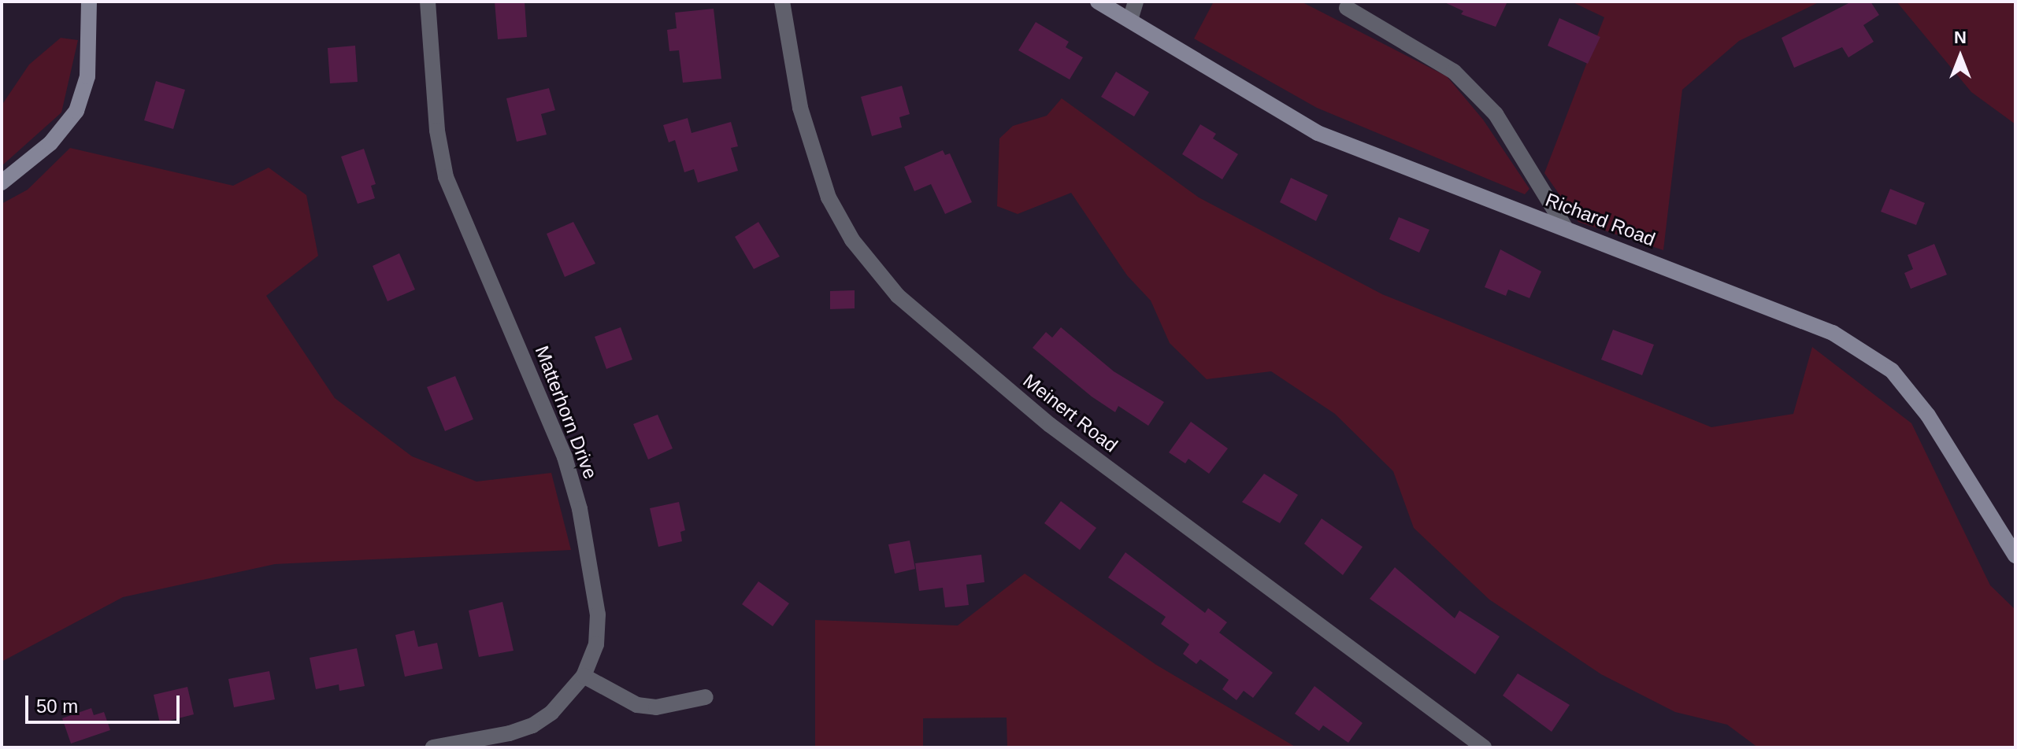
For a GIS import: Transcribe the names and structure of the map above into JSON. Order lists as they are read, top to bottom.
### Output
{
  "streets": {
    "street": ["Richard Road", "Matterhorn Drive", "Meinert Road"]
  },
  "scale_bar": "50 m",
  "north": "top"
}
